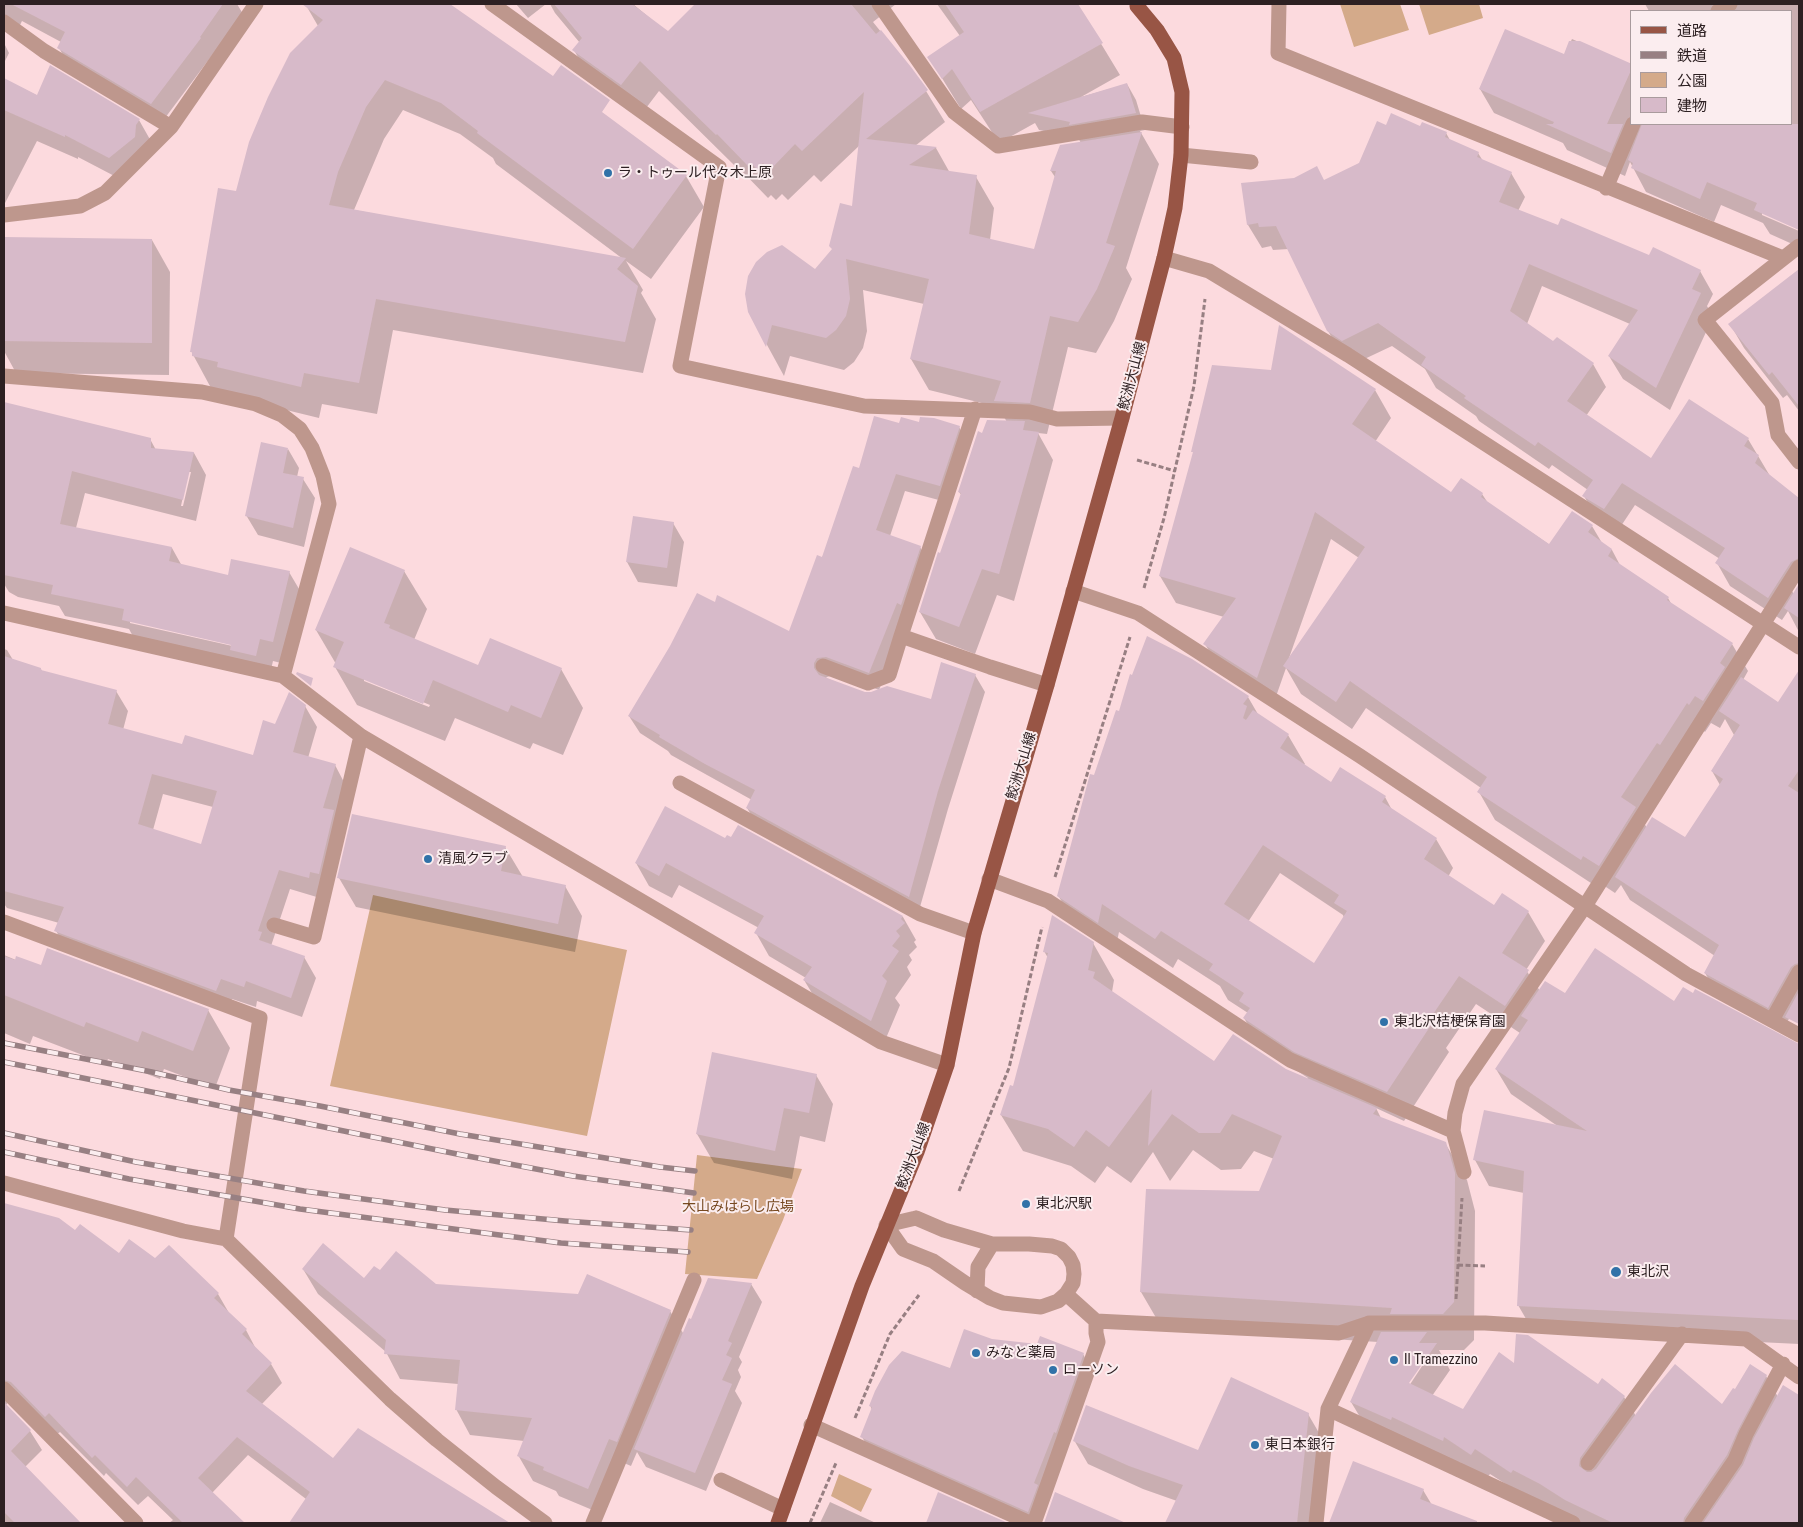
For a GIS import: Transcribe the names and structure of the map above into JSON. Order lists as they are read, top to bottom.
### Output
{
  "streets": {
    "main road": ["鮫洲大山線"]
  },
  "parks": ["大山みはらし広場"],
  "places": [
    "ラ・トゥール代々木上原",
    "清風クラブ",
    "東北沢桔梗保育園",
    "東北沢駅",
    "東北沢",
    "みなと薬局",
    "Il Tramezzino",
    "ローソン",
    "東日本銀行"
  ],
  "legend": [
    "道路",
    "鉄道",
    "公園",
    "建物"
  ]
}
